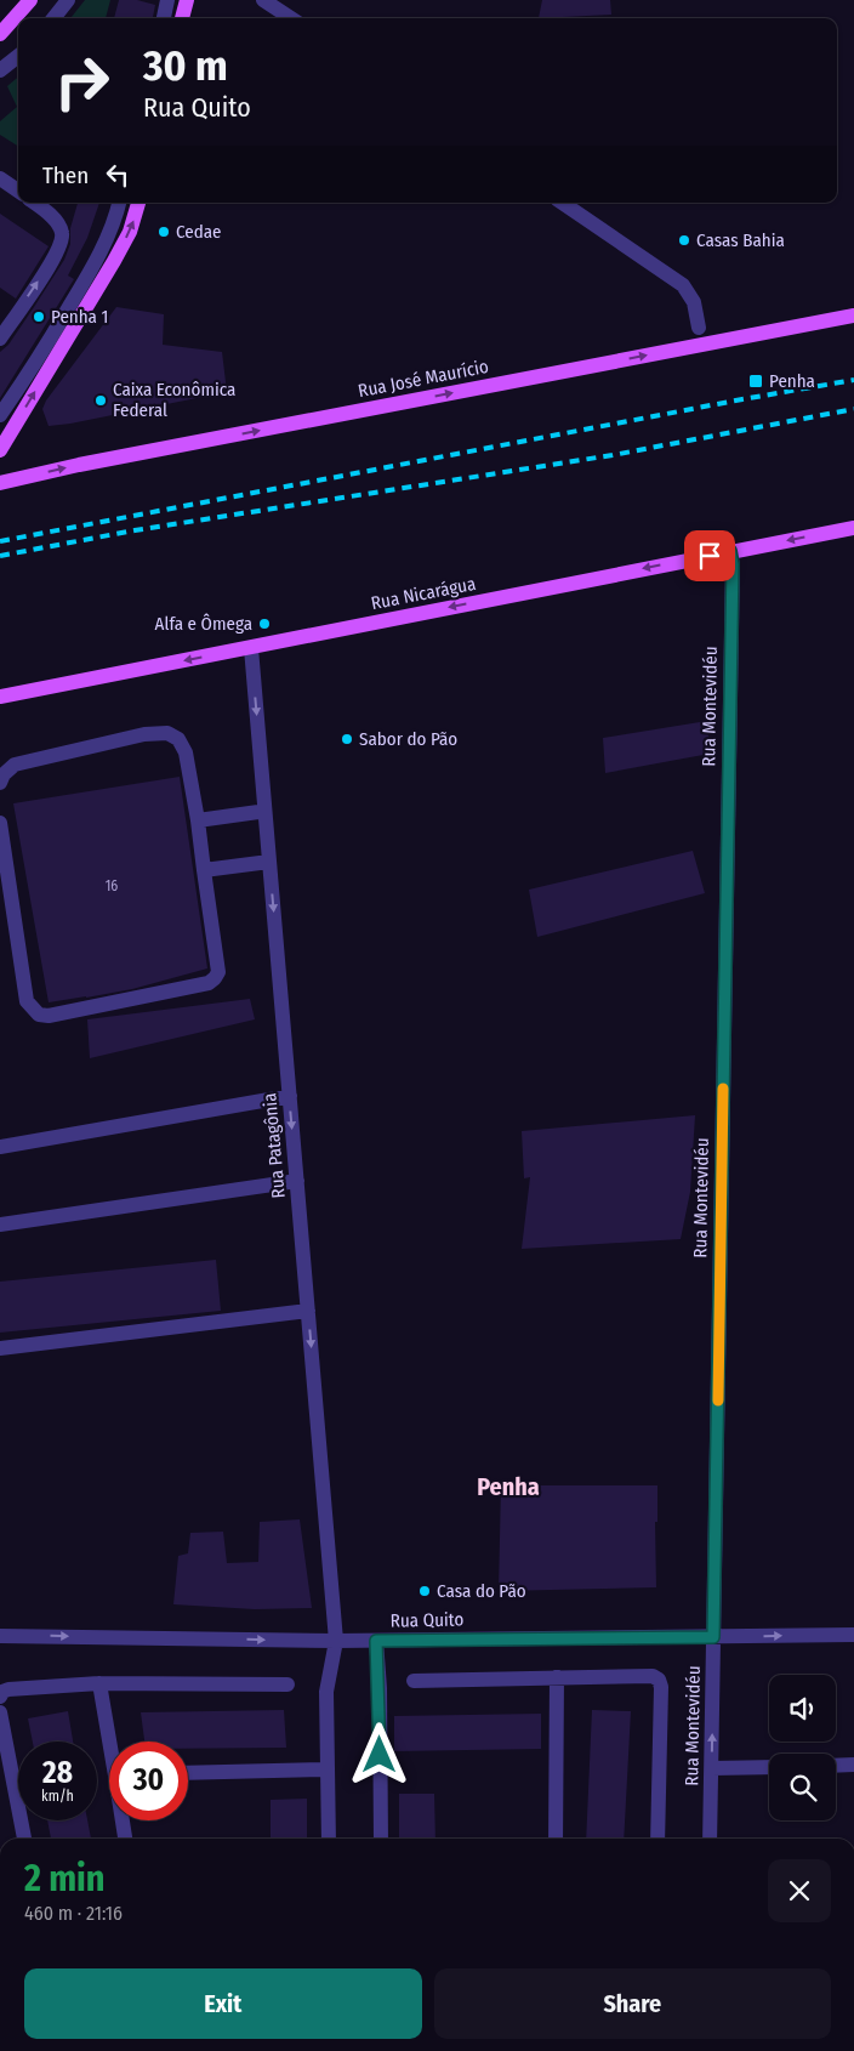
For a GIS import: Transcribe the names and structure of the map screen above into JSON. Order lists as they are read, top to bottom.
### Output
{
  "streets": {
    "main road": ["Rua José Maurício", "Rua Nicarágua"],
    "street": ["Rua Montevidéu", "Rua Patagônia", "Rua Quito"]
  },
  "crossings": [
    ["Rua Nicarágua", "Rua Montevidéu"],
    ["Rua Nicarágua", "Rua Patagônia"],
    ["Rua Montevidéu", "Rua Quito"],
    ["Rua Patagônia", "Rua Quito"]
  ],
  "one_way": ["Rua José Maurício", "Rua Nicarágua", "Rua Patagônia"],
  "districts": ["Penha"],
  "places": {
    "other": [
      "Cedae",
      "Casas Bahia",
      "Penha 1",
      "Caixa Econômica Federal",
      "Alfa e Ômega",
      "Sabor do Pão",
      "Casa do Pão"
    ],
    "transit": ["Penha"]
  },
  "house_numbers": ["16"],
  "page": {
    "turn": ["30 m", "Rua Quito"],
    "then": "Then",
    "speed": "28 km/h",
    "limit": "30",
    "heading": ["2 min", "460 m · 21:16"],
    "buttons": ["Exit", "Share"]
  }
}
